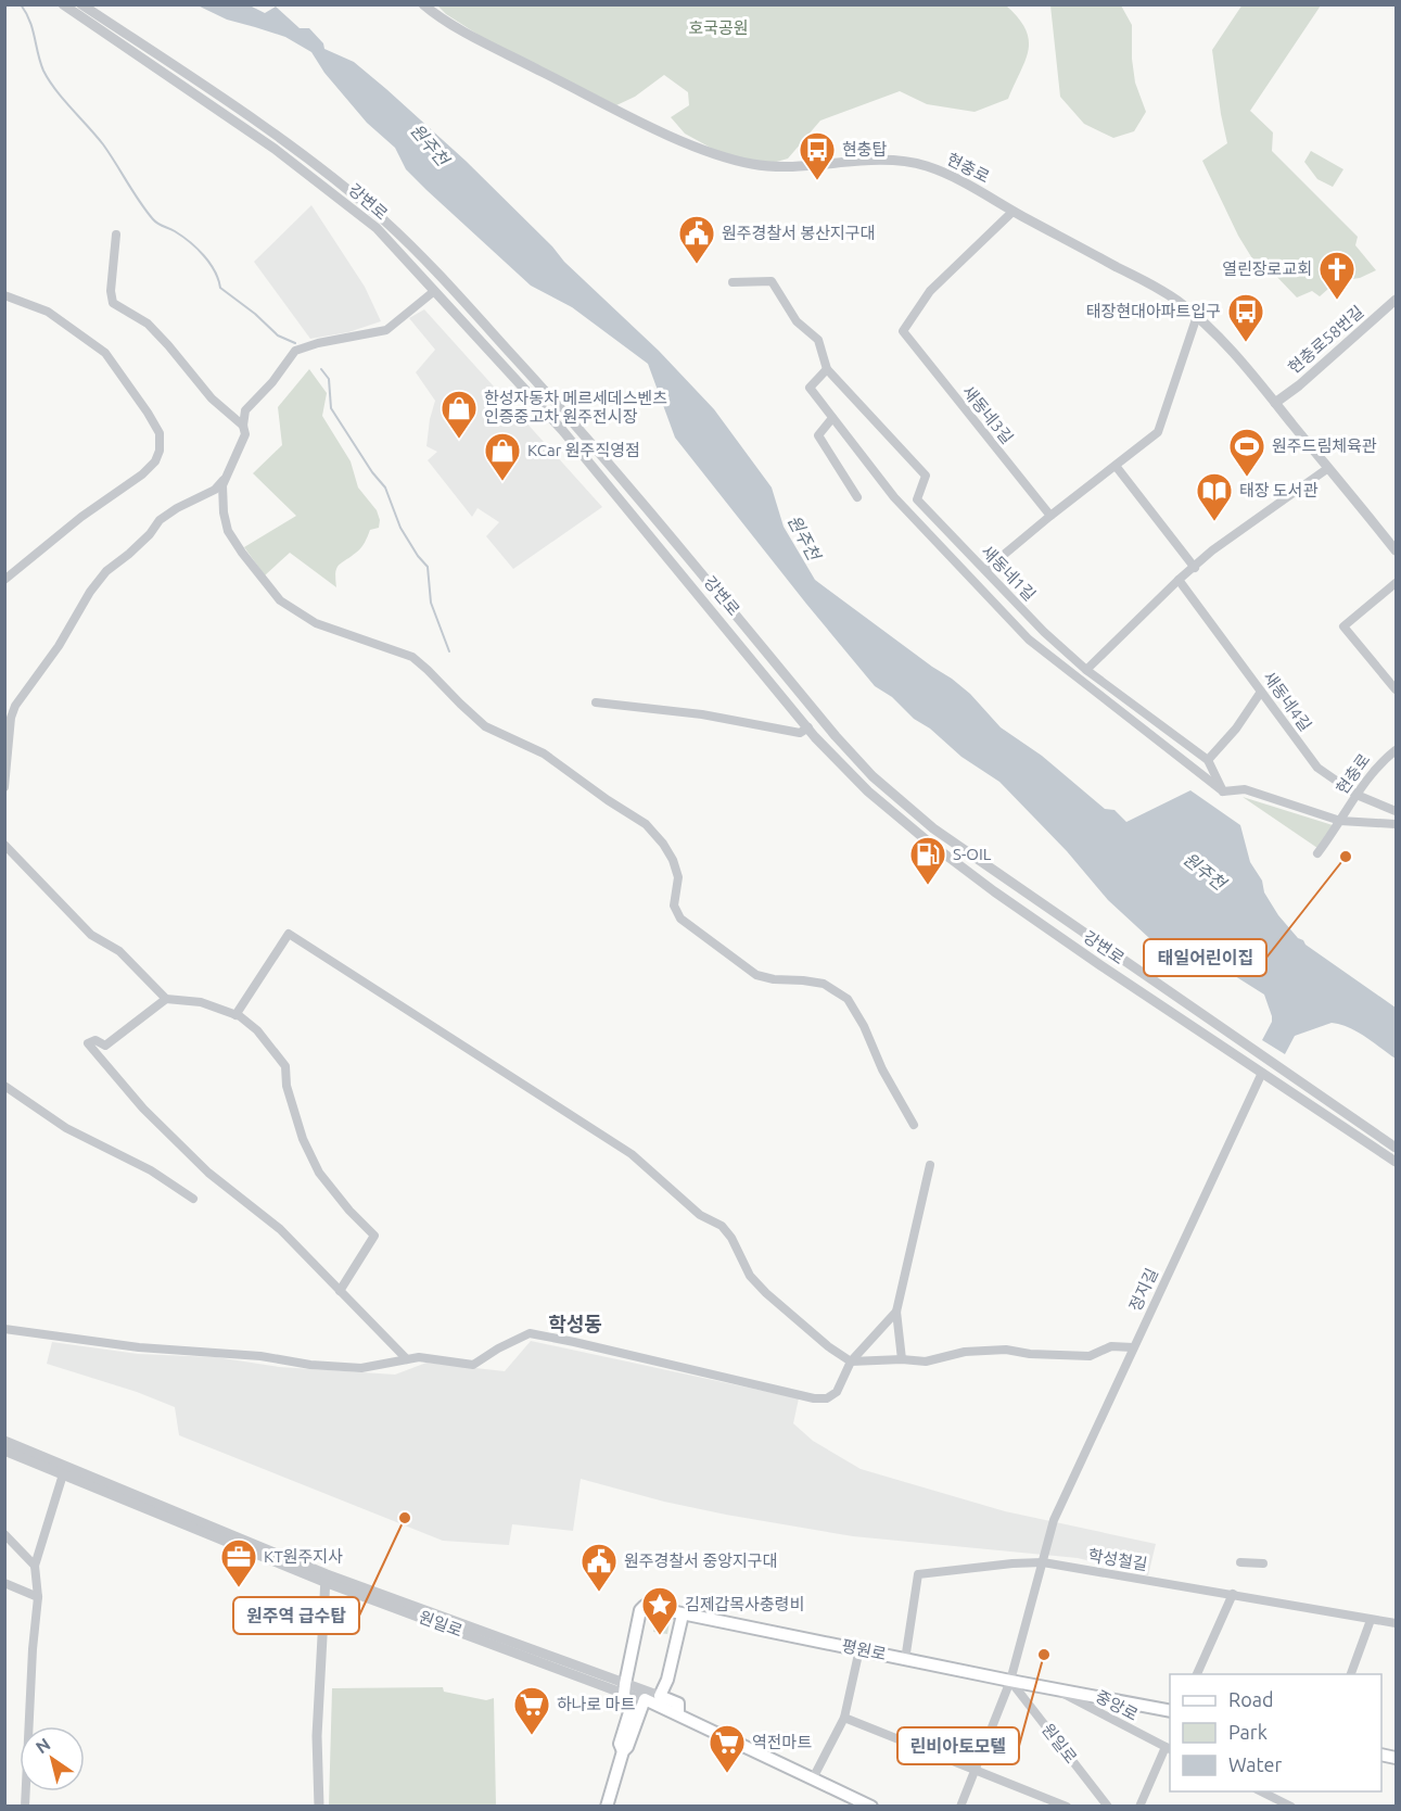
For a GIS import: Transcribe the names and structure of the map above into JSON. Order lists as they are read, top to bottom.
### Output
{
  "streets": {
    "main road": ["원일로", "평원로"],
    "street": [
      "현충로",
      "강변로",
      "현충로58번길",
      "새동네3길",
      "새동네1길",
      "새동네4길",
      "정지길",
      "학성철길",
      "중앙로"
    ]
  },
  "crossings": [
    ["현충로", "현충로58번길"],
    ["현충로", "새동네3길"],
    ["현충로", "새동네4길"],
    ["강변로", "정지길"],
    ["정지길", "학성철길"],
    ["정지길", "원일로"],
    ["정지길", "평원로"],
    ["학성철길", "평원로"],
    ["원일로", "평원로"],
    ["평원로", "중앙로"]
  ],
  "districts": ["학성동"],
  "water": ["원주천"],
  "parks": ["호국공원"],
  "places": {
    "bus stop": ["현충탑", "태장현대아파트입구"],
    "public building": ["원주경찰서 봉산지구대", "원주경찰서 중앙지구대"],
    "church": ["열린장로교회"],
    "shop": ["한성자동차 메르세데스벤츠 인증중고차 원주전시장", "KCar 원주직영점"],
    "sports": ["원주드림체육관"],
    "library": ["태장 도서관"],
    "other": ["태일어린이집", "원주역 급수탑", "린비아토모텔"],
    "fuel station": ["S-OIL"],
    "office": ["KT원주지사"],
    "place": ["김제갑목사충령비"],
    "supermarket": ["하나로 마트", "역전마트"]
  },
  "legend": ["Road", "Park", "Water"],
  "north": "top left"
}
